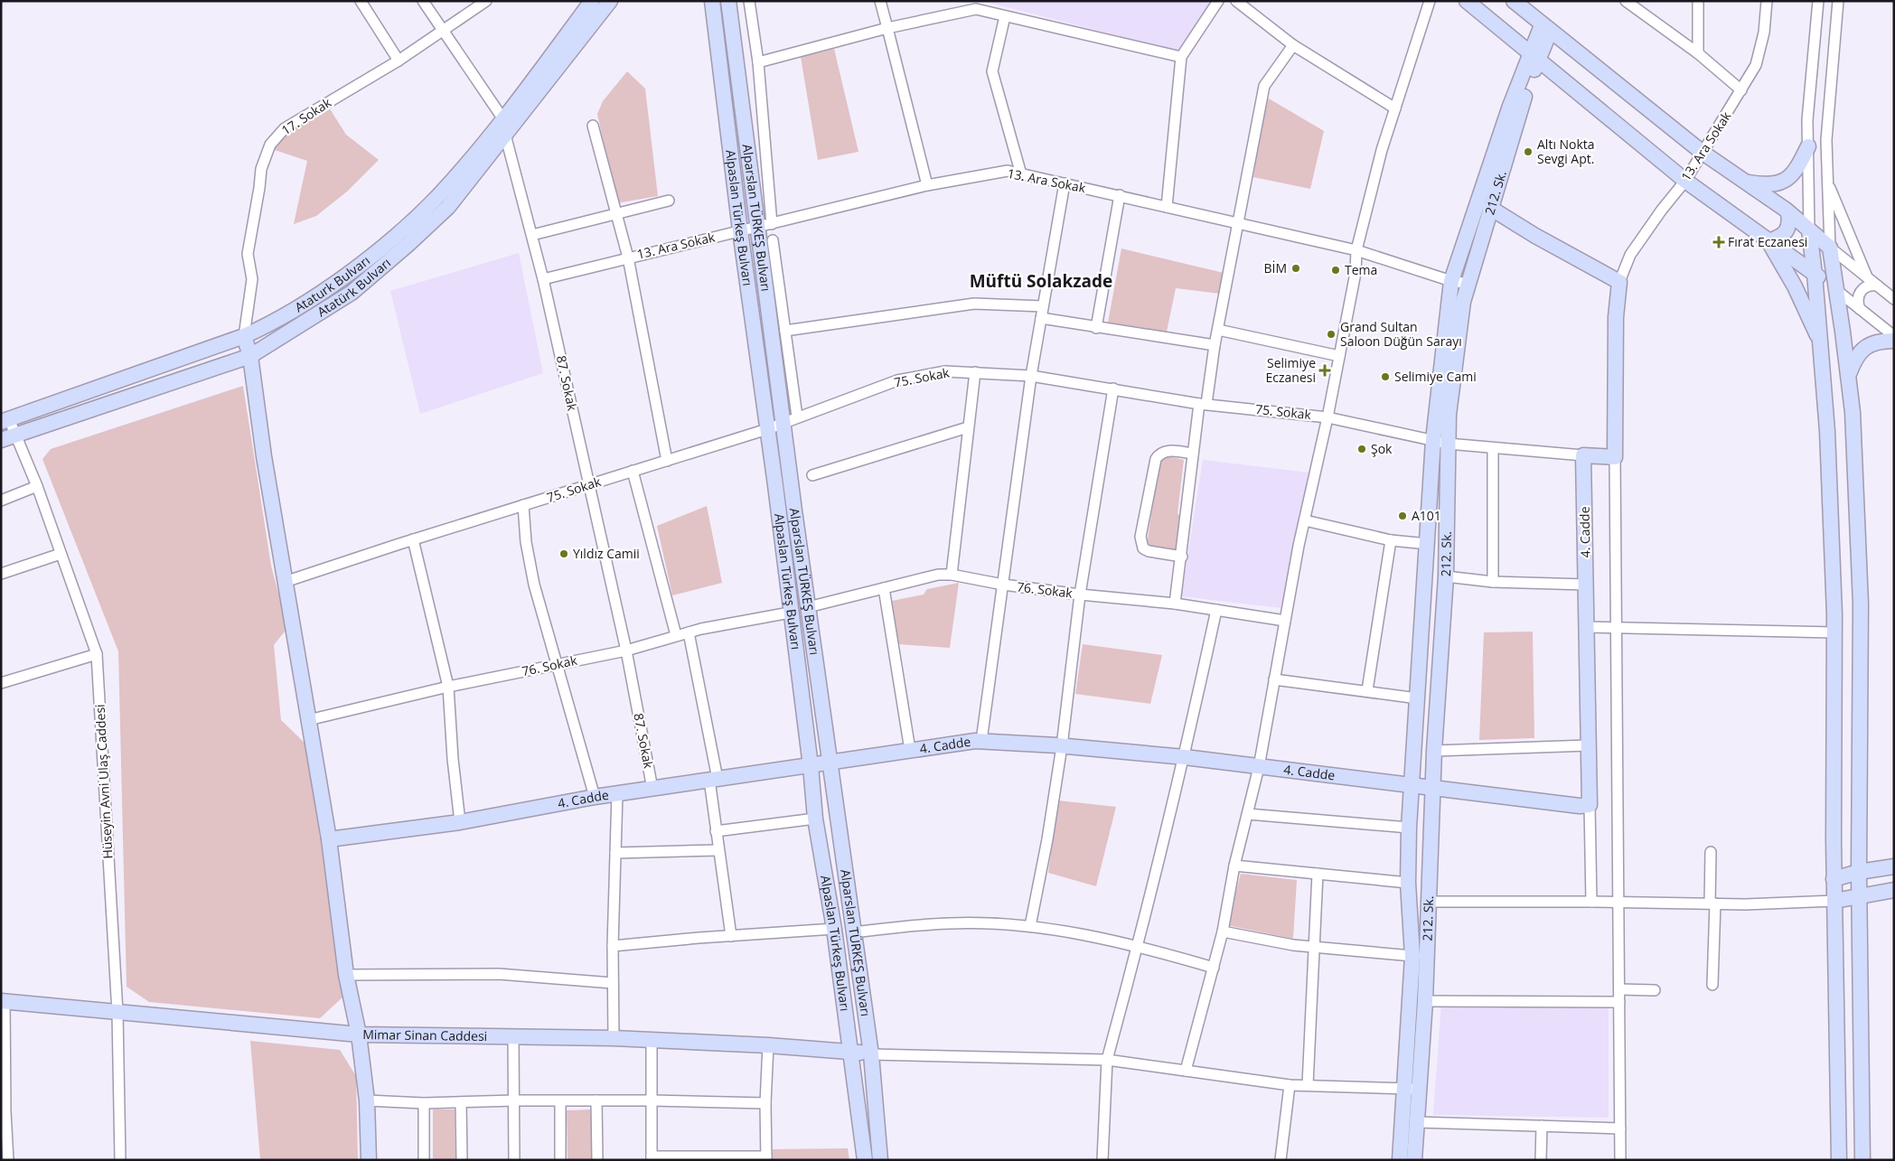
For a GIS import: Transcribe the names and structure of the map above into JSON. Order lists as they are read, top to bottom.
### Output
{
  "streets": {
    "main road": [
      "212. Sk.",
      "Alpaslan Türkeş Bulvarı",
      "Alparslan TÜRKEŞ Bulvarı",
      "Ataturk Bulvarı",
      "Atatürk Bulvarı",
      "4. Cadde",
      "Mimar Sinan Caddesi"
    ],
    "street": [
      "17. Sokak",
      "13. Ara Sokak",
      "75. Sokak",
      "87. Sokak",
      "76. Sokak",
      "Hüseyin Avni Ulaş Caddesi"
    ]
  },
  "crossings": [
    ["17. Sokak", "Ataturk Bulvarı"],
    ["17. Sokak", "87. Sokak"],
    ["13. Ara Sokak", "212. Sk."],
    ["13. Ara Sokak", "Alpaslan Türkeş Bulvarı"],
    ["13. Ara Sokak", "Alparslan TÜRKEŞ Bulvarı"],
    ["13. Ara Sokak", "87. Sokak"],
    ["212. Sk.", "75. Sokak"],
    ["212. Sk.", "4. Cadde"],
    ["Alpaslan Türkeş Bulvarı", "75. Sokak"],
    ["Alpaslan Türkeş Bulvarı", "4. Cadde"],
    ["Alpaslan Türkeş Bulvarı", "76. Sokak"],
    ["Alpaslan Türkeş Bulvarı", "Mimar Sinan Caddesi"],
    ["Alparslan TÜRKEŞ Bulvarı", "75. Sokak"],
    ["Alparslan TÜRKEŞ Bulvarı", "4. Cadde"],
    ["Alparslan TÜRKEŞ Bulvarı", "76. Sokak"],
    ["Alparslan TÜRKEŞ Bulvarı", "Mimar Sinan Caddesi"],
    ["Ataturk Bulvarı", "87. Sokak"],
    ["Ataturk Bulvarı", "Hüseyin Avni Ulaş Caddesi"],
    ["Atatürk Bulvarı", "87. Sokak"],
    ["Atatürk Bulvarı", "Hüseyin Avni Ulaş Caddesi"],
    ["75. Sokak", "87. Sokak"],
    ["75. Sokak", "4. Cadde"],
    ["87. Sokak", "4. Cadde"],
    ["87. Sokak", "76. Sokak"],
    ["Hüseyin Avni Ulaş Caddesi", "Mimar Sinan Caddesi"]
  ],
  "districts": ["Müftü Solakzade"],
  "places": {
    "other": [
      "Altı Nokta Sevgi Apt.",
      "BİM",
      "Tema",
      "Grand Sultan Saloon Düğün Sarayı",
      "Selimiye Cami",
      "Şok",
      "A101",
      "Yıldız Camii"
    ],
    "health": ["Fırat Eczanesi", "Selimiye Eczanesi"]
  }
}
